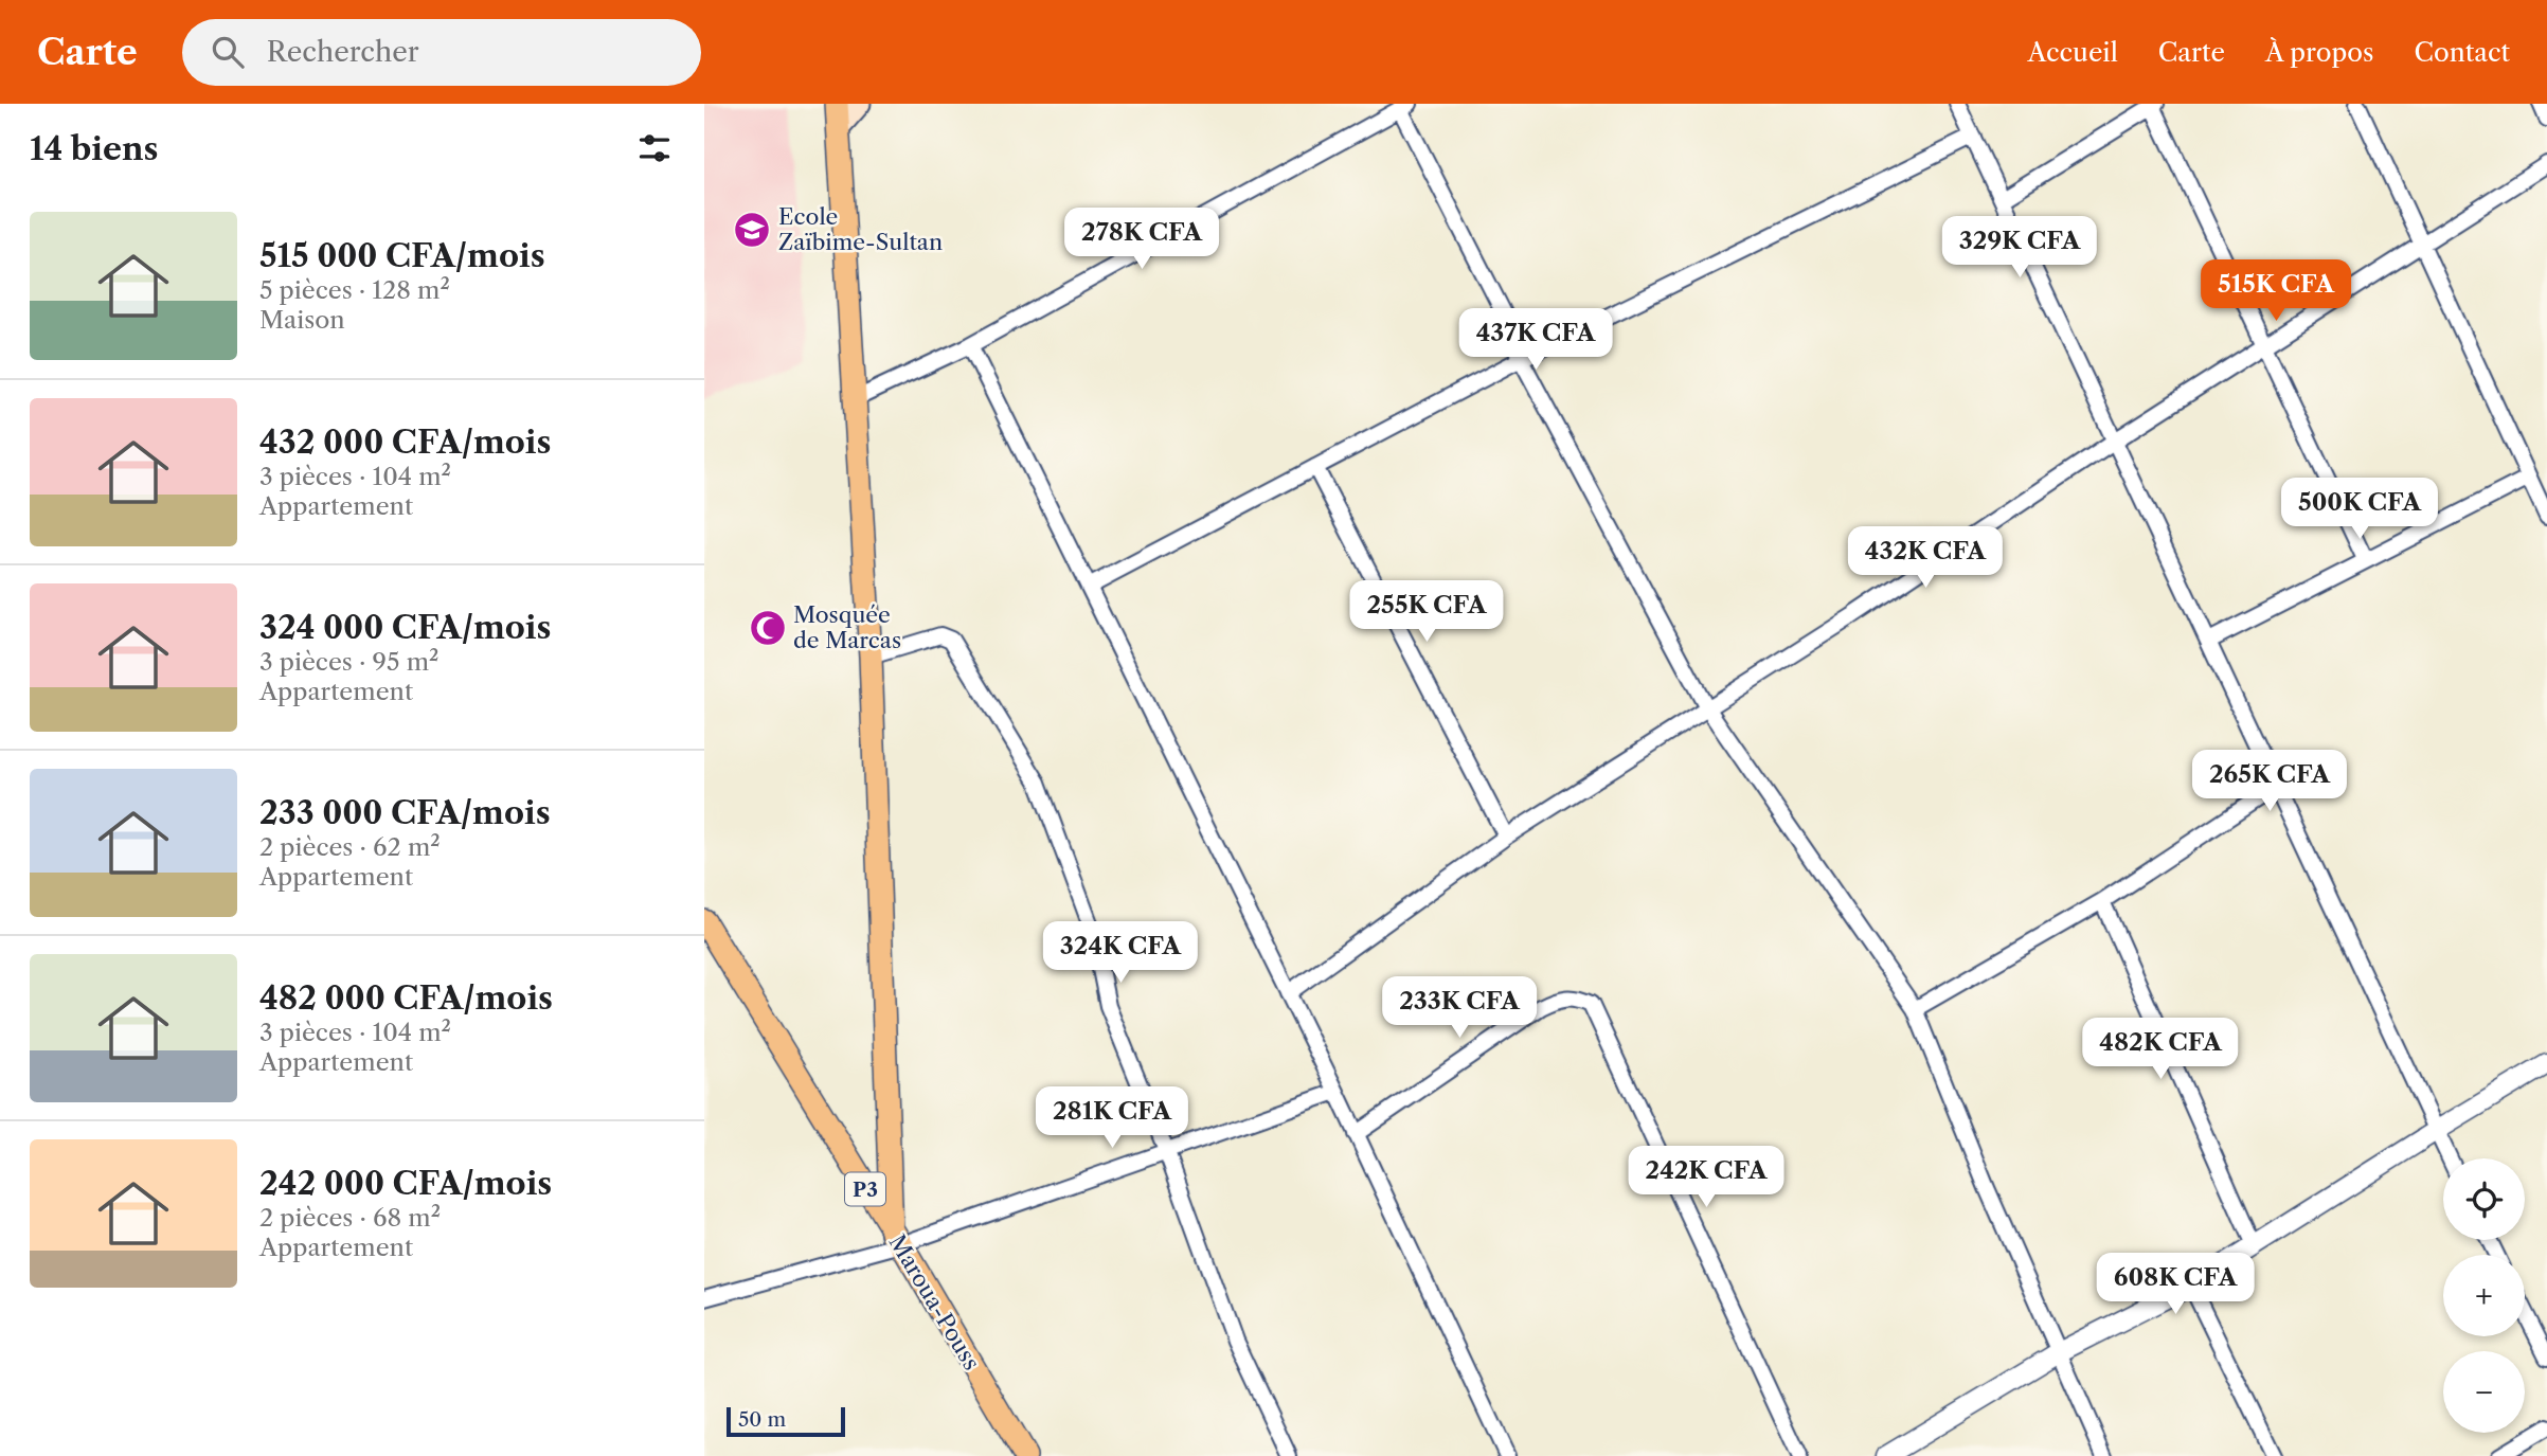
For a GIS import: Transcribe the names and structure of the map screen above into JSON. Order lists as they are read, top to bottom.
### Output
{
  "streets": {
    "main road": ["P3", "Maroua-Pouss"]
  },
  "places": {
    "school or university": ["Ecole Zaïbime-Sultan"],
    "mosque": ["Mosquée de Marcas"]
  },
  "scale_bar": "50 m",
  "page": {
    "header": "Carte",
    "search": "Rechercher",
    "nav": [
      "Accueil",
      "Carte",
      "À propos",
      "Contact"
    ],
    "heading": "14 biens",
    "list": [
      {
        "name": "515 000 CFA/mois",
        "note": "5 pièces · 128 m² · Maison"
      },
      {
        "name": "432 000 CFA/mois",
        "note": "3 pièces · 104 m² · Appartement"
      },
      {
        "name": "324 000 CFA/mois",
        "note": "3 pièces · 95 m² · Appartement"
      },
      {
        "name": "233 000 CFA/mois",
        "note": "2 pièces · 62 m² · Appartement"
      },
      {
        "name": "482 000 CFA/mois",
        "note": "3 pièces · 104 m² · Appartement"
      },
      {
        "name": "242 000 CFA/mois",
        "note": "2 pièces · 68 m² · Appartement"
      }
    ],
    "price": [
      "278K CFA",
      "329K CFA",
      "515K CFA",
      "437K CFA",
      "500K CFA",
      "432K CFA",
      "255K CFA",
      "265K CFA",
      "324K CFA",
      "233K CFA",
      "482K CFA",
      "281K CFA",
      "242K CFA",
      "608K CFA"
    ],
    "map_buttons": ["+", "−"],
    "scale": "50 m"
  }
}
